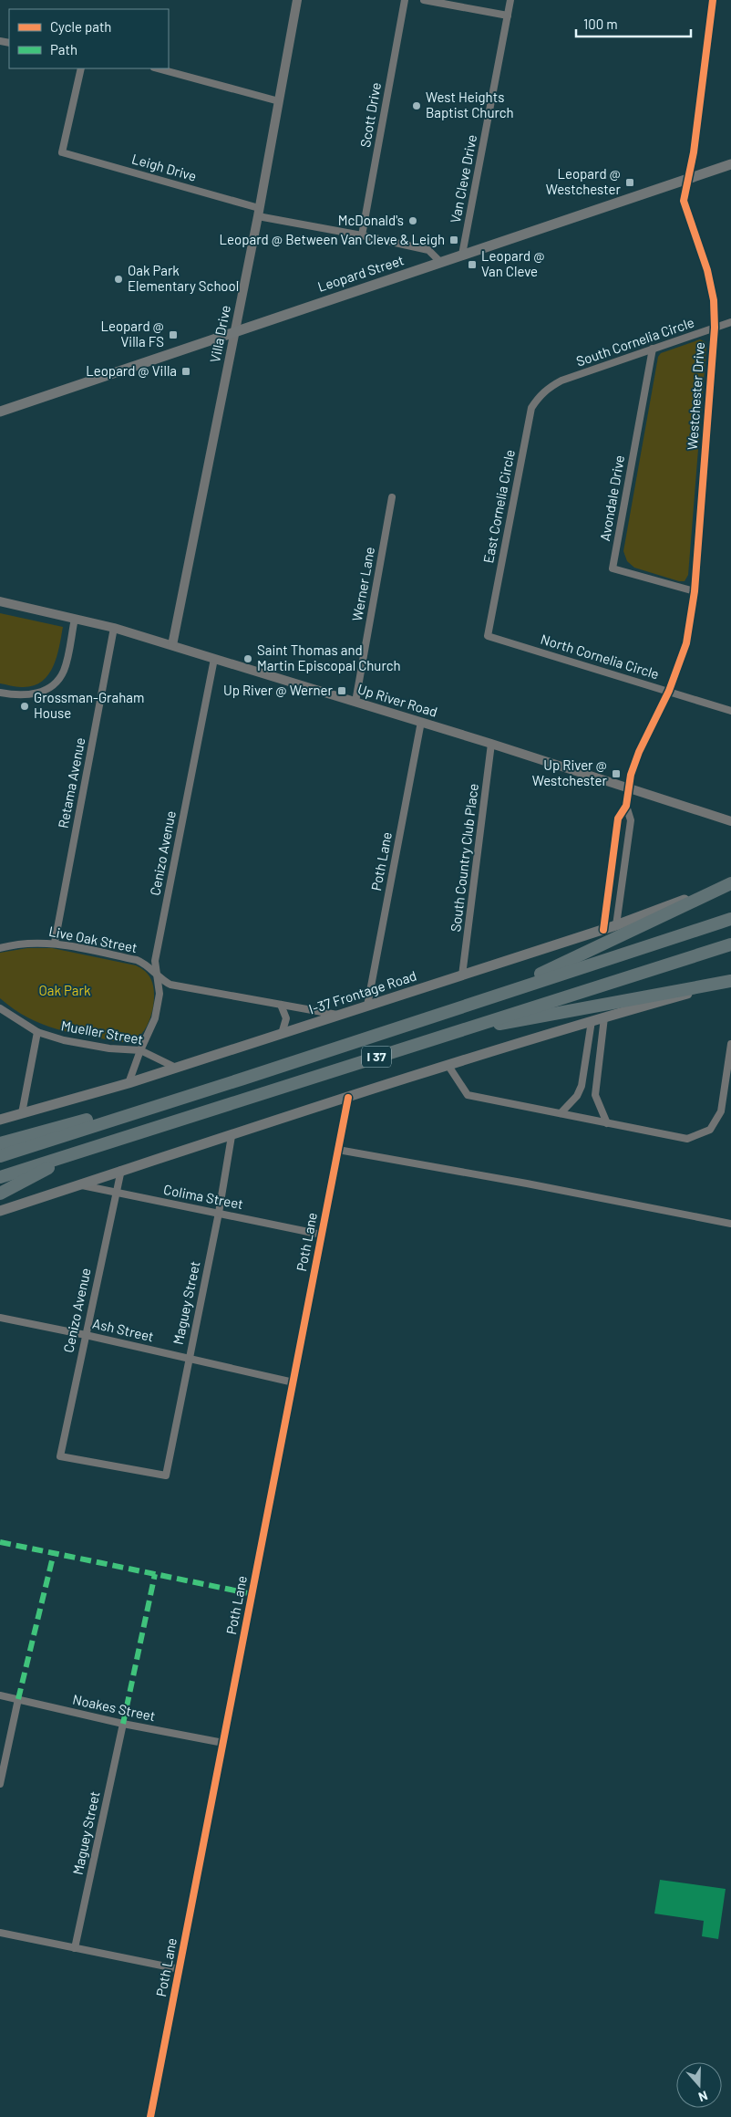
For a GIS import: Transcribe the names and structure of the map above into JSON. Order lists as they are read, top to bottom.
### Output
{
  "streets": {
    "highway": ["I 37"],
    "main road": ["Leopard Street", "I-37 Frontage Road"],
    "street": [
      "Scott Drive",
      "Leigh Drive",
      "Van Cleve Drive",
      "Villa Drive",
      "South Cornelia Circle",
      "Westchester Drive",
      "Avondale Drive",
      "East Cornelia Circle",
      "Werner Lane",
      "North Cornelia Circle",
      "Up River Road",
      "Retama Avenue",
      "Cenizo Avenue",
      "South Country Club Place",
      "Poth Lane",
      "Live Oak Street",
      "Mueller Street",
      "Colima Street",
      "Maguey Street",
      "Ash Street",
      "Noakes Street"
    ]
  },
  "crossings": [
    ["Scott Drive", "Leigh Drive"],
    ["Leigh Drive", "Leopard Street"],
    ["Leigh Drive", "Villa Drive"],
    ["Van Cleve Drive", "Leopard Street"],
    ["Leopard Street", "Villa Drive"],
    ["Leopard Street", "Westchester Drive"],
    ["Villa Drive", "Up River Road"],
    ["South Cornelia Circle", "Westchester Drive"],
    ["South Cornelia Circle", "Avondale Drive"],
    ["South Cornelia Circle", "East Cornelia Circle"],
    ["Westchester Drive", "Avondale Drive"],
    ["Westchester Drive", "North Cornelia Circle"],
    ["Westchester Drive", "Up River Road"],
    ["East Cornelia Circle", "North Cornelia Circle"],
    ["Werner Lane", "Up River Road"],
    ["Up River Road", "Retama Avenue"],
    ["Up River Road", "Cenizo Avenue"],
    ["Up River Road", "South Country Club Place"],
    ["Up River Road", "Poth Lane"],
    ["Retama Avenue", "Live Oak Street"],
    ["Cenizo Avenue", "Live Oak Street"],
    ["Cenizo Avenue", "I-37 Frontage Road"],
    ["Cenizo Avenue", "Mueller Street"],
    ["Cenizo Avenue", "Colima Street"],
    ["Cenizo Avenue", "Maguey Street"],
    ["Cenizo Avenue", "Ash Street"],
    ["South Country Club Place", "I-37 Frontage Road"],
    ["Poth Lane", "I-37 Frontage Road"],
    ["Poth Lane", "Colima Street"],
    ["Poth Lane", "Ash Street"],
    ["Poth Lane", "Noakes Street"],
    ["Live Oak Street", "I-37 Frontage Road"],
    ["I-37 Frontage Road", "Mueller Street"],
    ["Colima Street", "Maguey Street"],
    ["Maguey Street", "Ash Street"],
    ["Maguey Street", "Noakes Street"]
  ],
  "parks": ["Oak Park"],
  "places": {
    "other": [
      "West Heights Baptist Church",
      "McDonald's",
      "Oak Park Elementary School",
      "Saint Thomas and Martin Episcopal Church",
      "Grossman-Graham House"
    ],
    "transit": [
      "Leopard @ Westchester",
      "Leopard @ Between Van Cleve & Leigh",
      "Leopard @ Van Cleve",
      "Leopard @ Villa FS",
      "Leopard @ Villa",
      "Up River @ Werner",
      "Up River @ Westchester"
    ]
  },
  "legend": ["Cycle path", "Path"],
  "scale_bar": "100 m",
  "north": "bottom"
}
